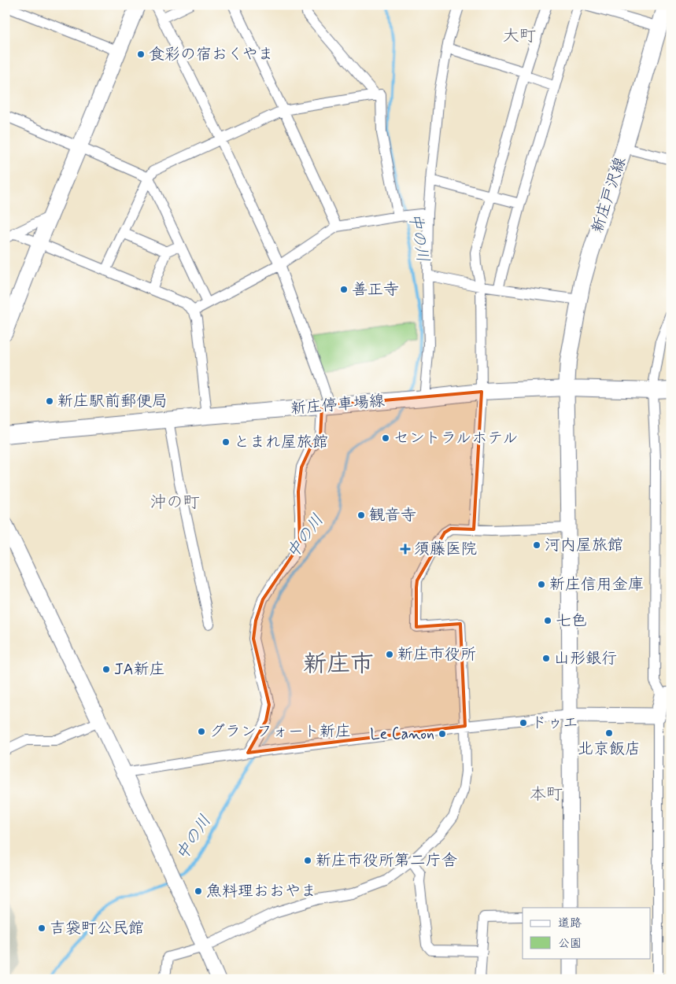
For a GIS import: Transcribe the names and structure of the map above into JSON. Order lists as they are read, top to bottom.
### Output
{
  "streets": {
    "main road": ["新庄戸沢線", "新庄停車場線"]
  },
  "crossings": [
    ["新庄戸沢線", "新庄停車場線"]
  ],
  "districts": [
    "大町",
    "沖の町",
    "新庄市",
    "本町"
  ],
  "water": ["中の川"],
  "places": {
    "other": [
      "食彩の宿おくやま",
      "善正寺",
      "新庄駅前郵便局",
      "セントラルホテル",
      "とまれ屋旅館",
      "観音寺",
      "河内屋旅館",
      "新庄信用金庫",
      "七色",
      "新庄市役所",
      "山形銀行",
      "JA新庄",
      "ドゥエ",
      "グランフォート新庄",
      "北京飯店",
      "Le Canon",
      "新庄市役所第二庁舎",
      "魚料理おおやま",
      "吉袋町公民館"
    ],
    "health": ["須藤医院"]
  },
  "legend": ["道路", "公園"]
}
